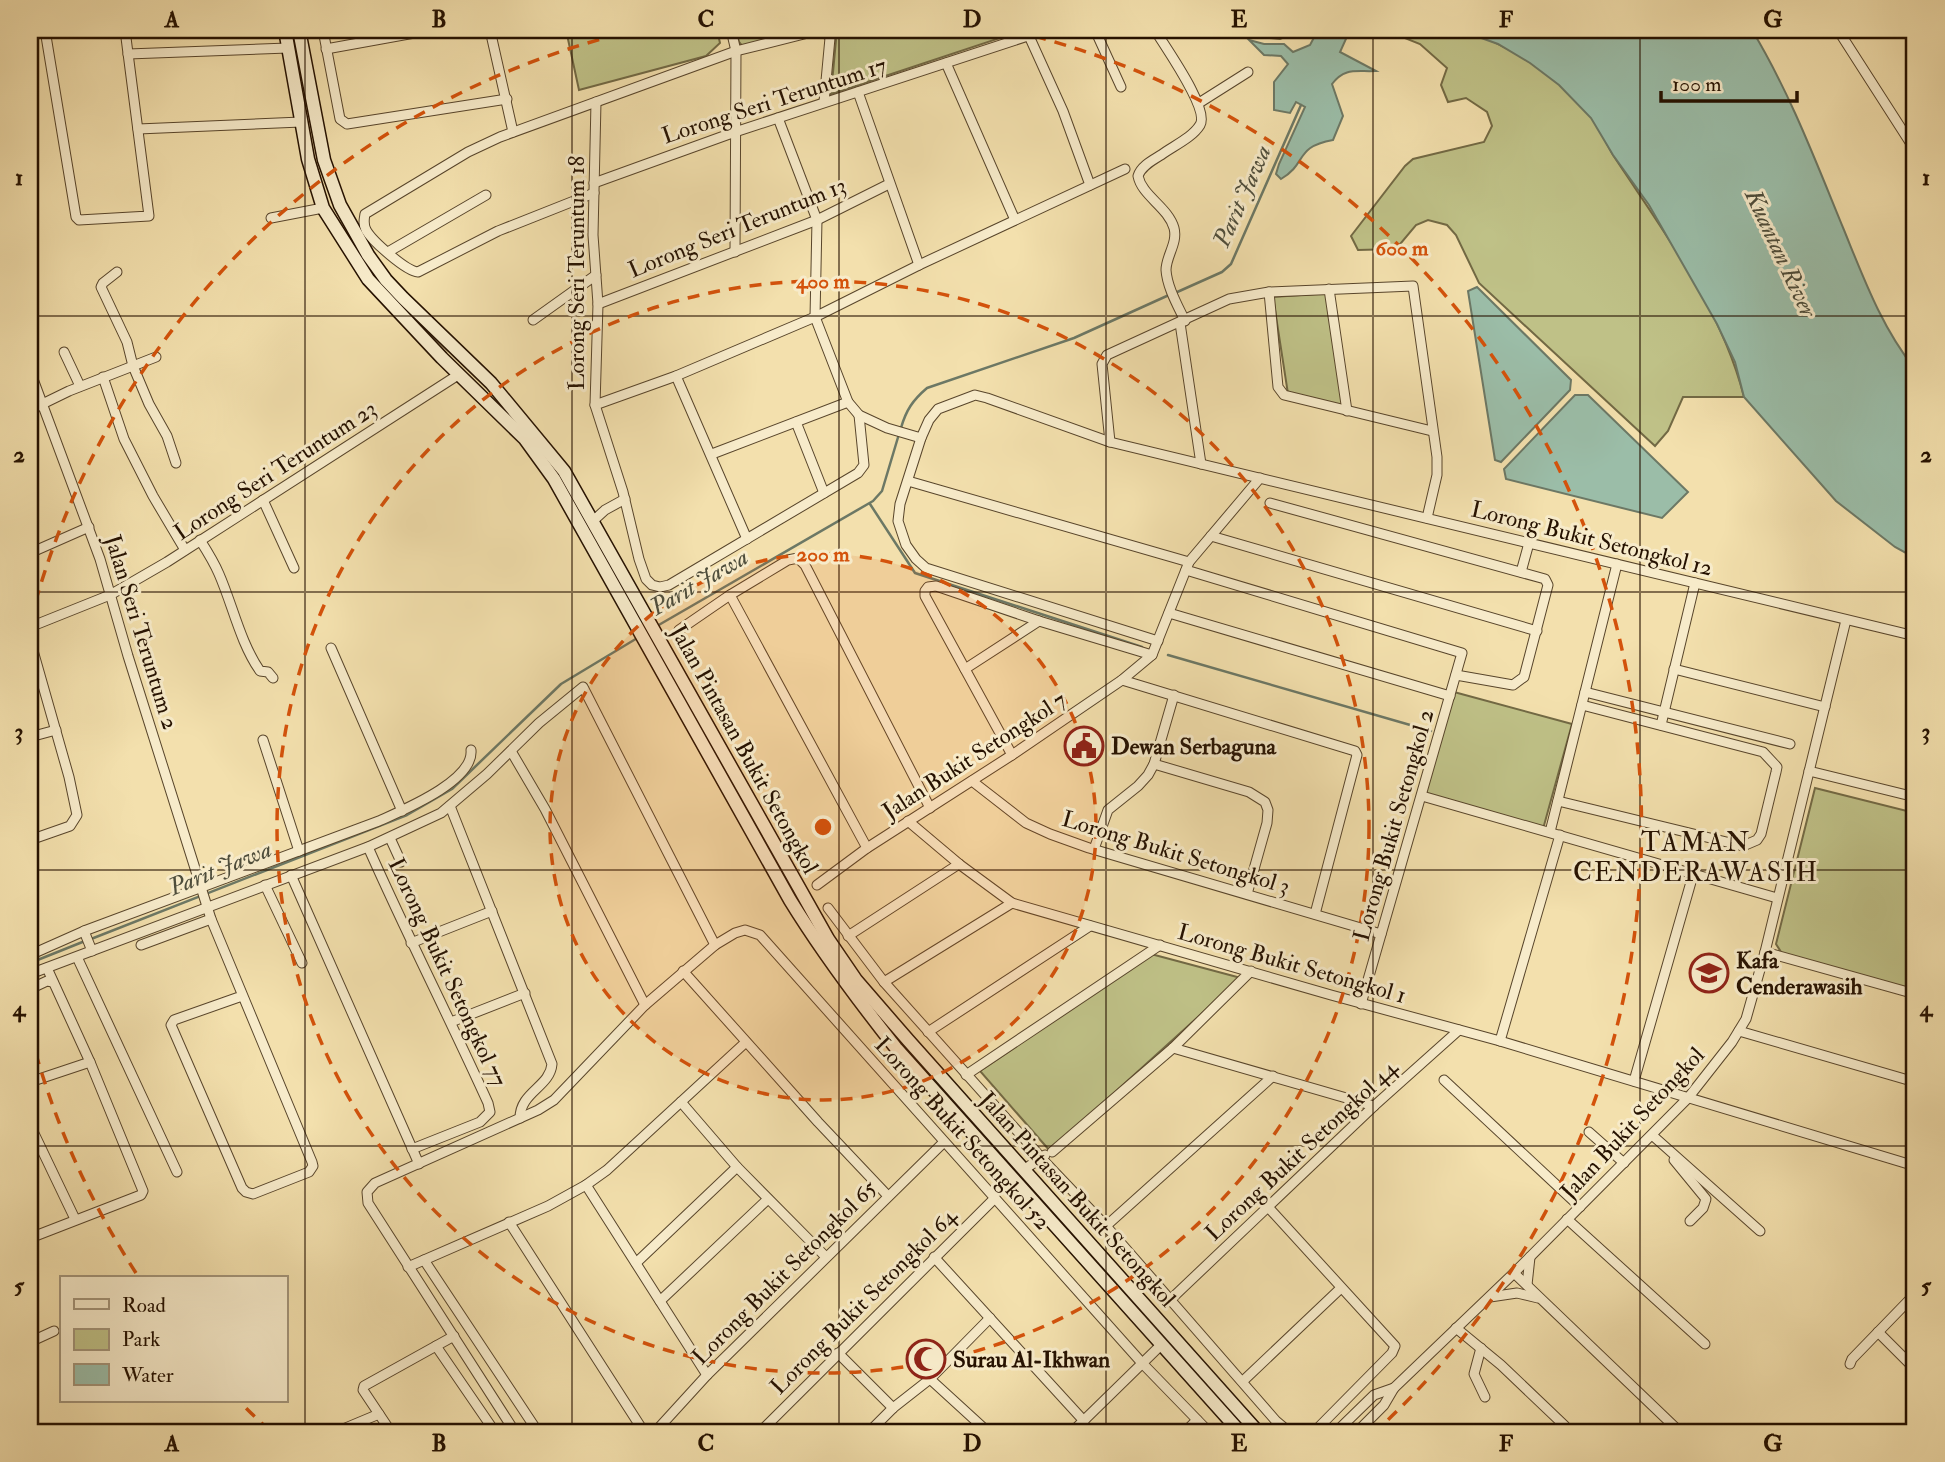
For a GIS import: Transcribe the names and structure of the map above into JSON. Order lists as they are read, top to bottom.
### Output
{
  "streets": {
    "main road": ["Jalan Pintasan Bukit Setongkol"],
    "street": [
      "Lorong Seri Teruntum 17",
      "Lorong Seri Teruntum 13",
      "Lorong Seri Teruntum 18",
      "Lorong Seri Teruntum 23",
      "Lorong Bukit Setongkol 12",
      "Jalan Seri Teruntum 2",
      "Jalan Bukit Setongkol 7",
      "Lorong Bukit Setongkol 2",
      "Lorong Bukit Setongkol 3",
      "Lorong Bukit Setongkol 1",
      "Lorong Bukit Setongkol 77",
      "Jalan Bukit Setongkol",
      "Lorong Bukit Setongkol 52",
      "Lorong Bukit Setongkol 44",
      "Lorong Bukit Setongkol 65",
      "Lorong Bukit Setongkol 64"
    ]
  },
  "crossings": [
    ["Lorong Seri Teruntum 17", "Lorong Seri Teruntum 18"],
    ["Lorong Seri Teruntum 13", "Lorong Seri Teruntum 18"],
    ["Lorong Seri Teruntum 23", "Jalan Seri Teruntum 2"],
    ["Lorong Seri Teruntum 23", "Jalan Pintasan Bukit Setongkol"],
    ["Lorong Bukit Setongkol 12", "Jalan Bukit Setongkol"],
    ["Jalan Bukit Setongkol 7", "Lorong Bukit Setongkol 3"],
    ["Jalan Bukit Setongkol 7", "Lorong Bukit Setongkol 1"],
    ["Lorong Bukit Setongkol 2", "Lorong Bukit Setongkol 3"],
    ["Lorong Bukit Setongkol 2", "Lorong Bukit Setongkol 1"],
    ["Lorong Bukit Setongkol 1", "Jalan Bukit Setongkol"],
    ["Lorong Bukit Setongkol 1", "Lorong Bukit Setongkol 44"],
    ["Lorong Bukit Setongkol 52", "Lorong Bukit Setongkol 65"],
    ["Lorong Bukit Setongkol 52", "Lorong Bukit Setongkol 64"]
  ],
  "districts": ["TAMAN CENDERAWASIH"],
  "water": ["Parit Jawa", "Kuantan River"],
  "places": {
    "public building": ["Dewan Serbaguna"],
    "school or university": ["Kafa Cenderawasih"],
    "mosque": ["Surau Al-Ikhwan"]
  },
  "legend": ["Road", "Park", "Water"],
  "scale_bar": "100 m",
  "grid": {
    "columns": [
      "A",
      "B",
      "C",
      "D",
      "E",
      "F",
      "G"
    ],
    "rows": [
      "1",
      "2",
      "3",
      "4",
      "5"
    ]
  },
  "rings": ["600 m", "400 m", "200 m"]
}
